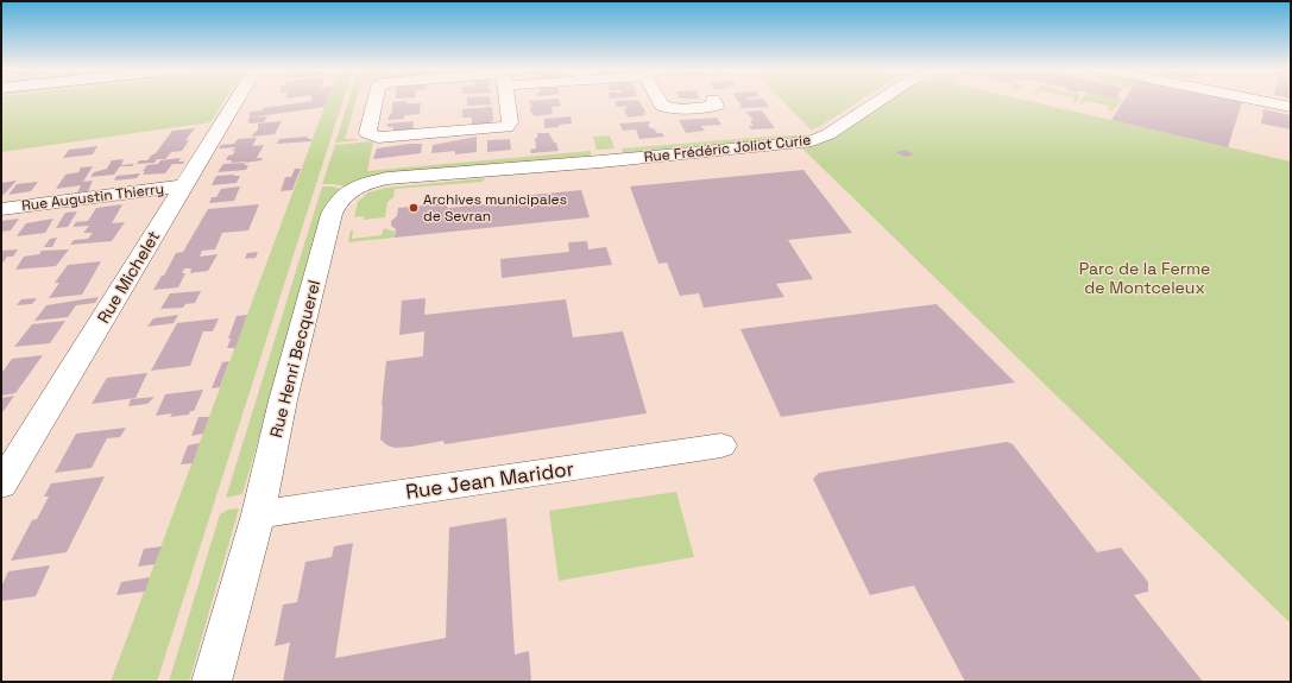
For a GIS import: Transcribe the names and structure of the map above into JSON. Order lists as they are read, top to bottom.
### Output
{
  "streets": {
    "street": [
      "Rue Frédéric Joliot Curie",
      "Rue Augustin Thierry",
      "Rue Michelet",
      "Rue Henri Becquerel",
      "Rue Jean Maridor"
    ]
  },
  "crossings": [
    ["Rue Frédéric Joliot Curie", "Rue Henri Becquerel"],
    ["Rue Augustin Thierry", "Rue Michelet"],
    ["Rue Henri Becquerel", "Rue Jean Maridor"]
  ],
  "parks": ["Parc de la Ferme de Montceleux"],
  "places": ["Archives municipales de Sevran"]
}
